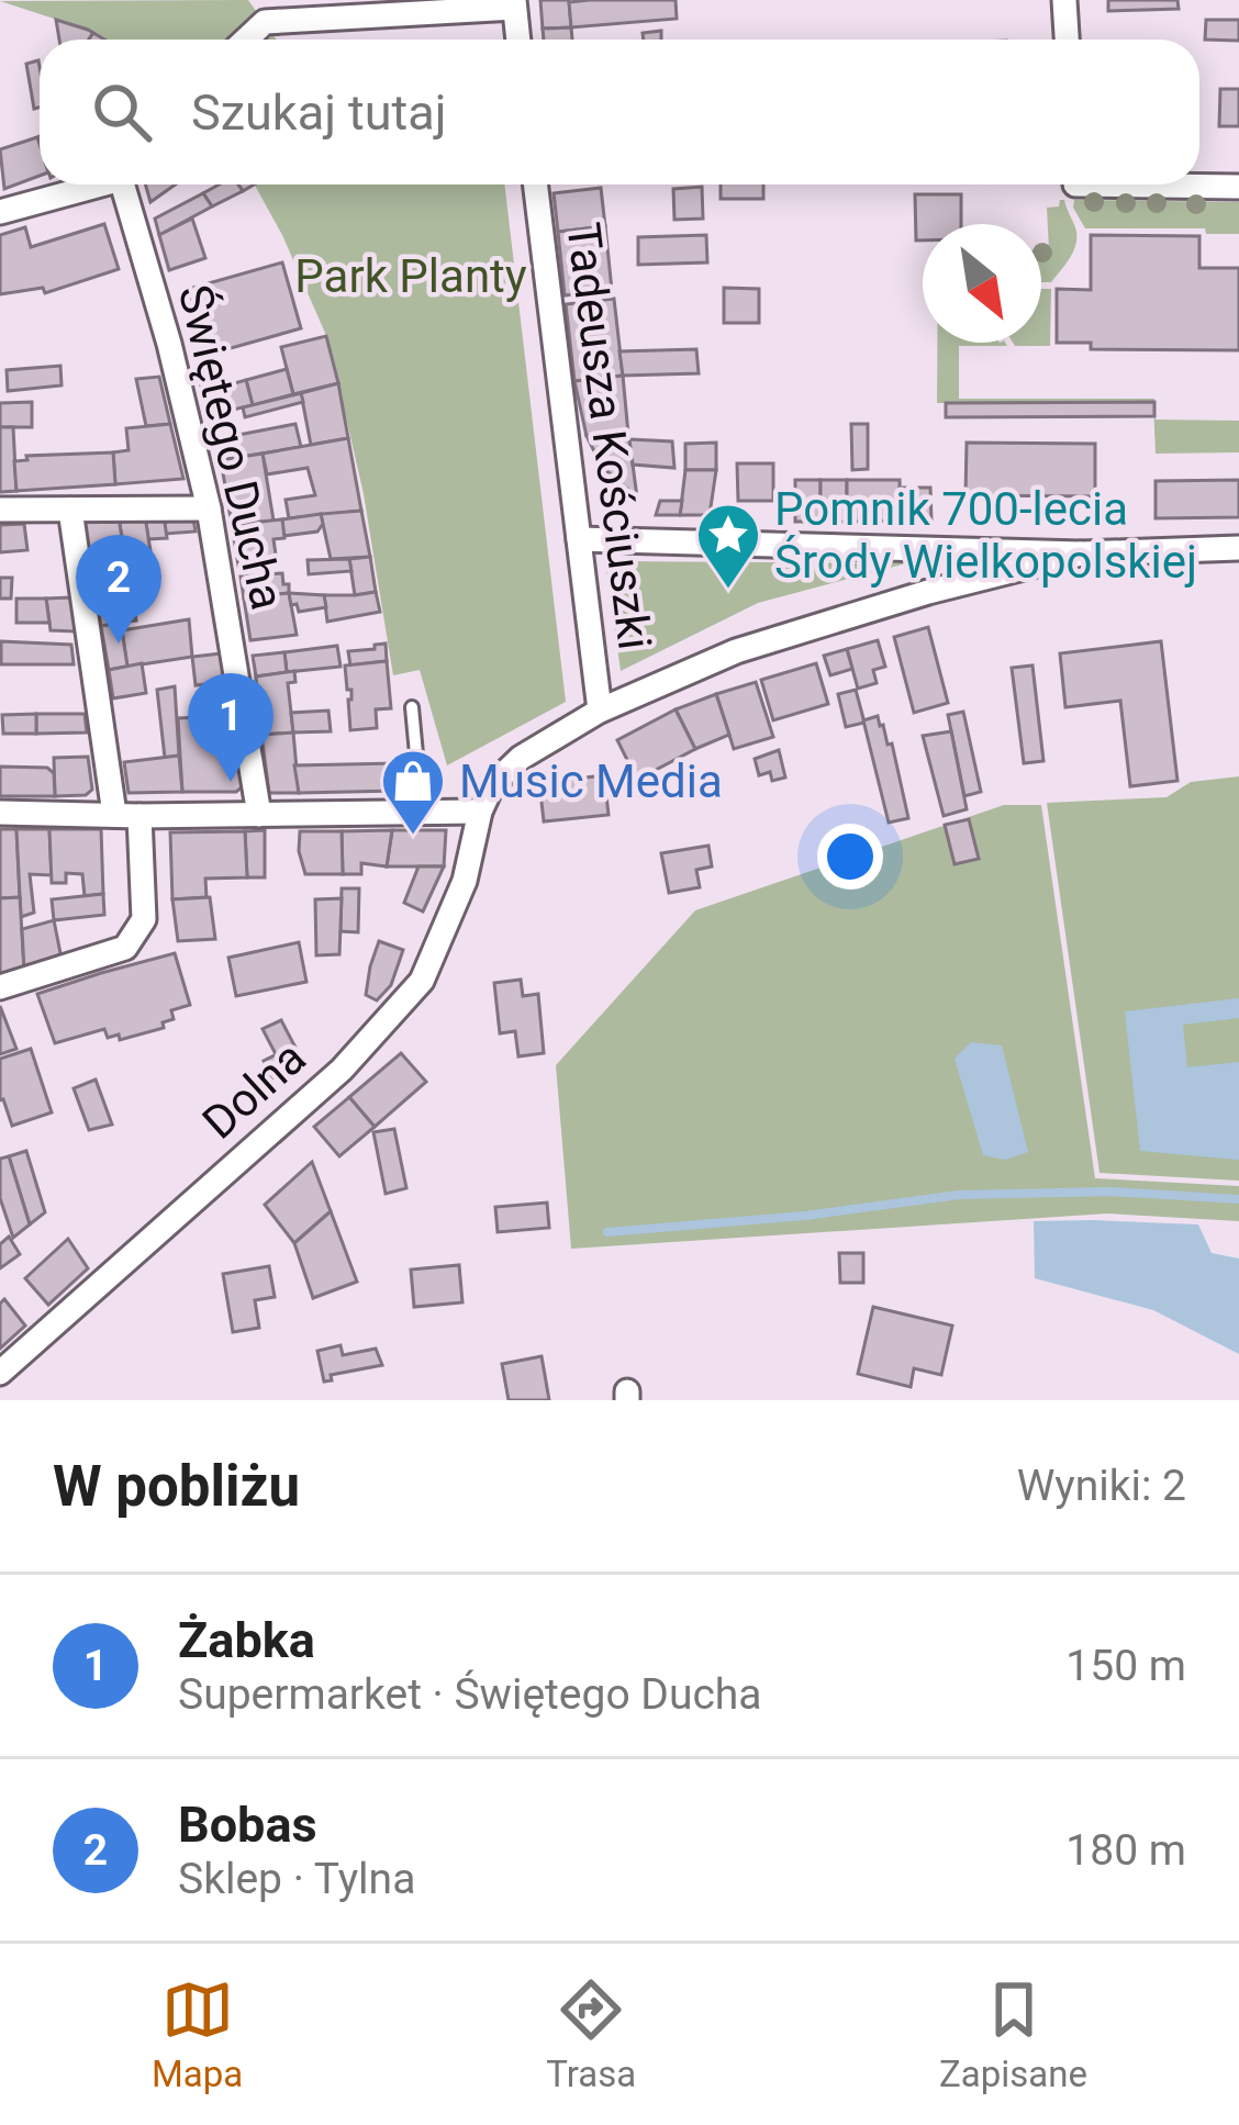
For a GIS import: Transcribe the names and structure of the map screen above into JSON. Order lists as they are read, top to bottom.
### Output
{
  "streets": {
    "street": ["Tadeusza Kościuszki", "Świętego Ducha", "Dolna"]
  },
  "parks": ["Park Planty"],
  "places": {
    "place": ["Pomnik 700-lecia Środy Wielkopolskiej"],
    "shop": ["Music Media"]
  },
  "north": "bottom right",
  "page": {
    "search": "Szukaj tutaj",
    "pins": ["2", "1"],
    "heading": ["W pobliżu", "Wyniki: 2"],
    "list": [
      {
        "mark": "1",
        "name": "Żabka",
        "note": "Supermarket · Świętego Ducha",
        "value": "150 m"
      },
      {
        "mark": "2",
        "name": "Bobas",
        "note": "Sklep · Tylna",
        "value": "180 m"
      }
    ],
    "nav": ["Mapa", "Trasa", "Zapisane"]
  }
}
